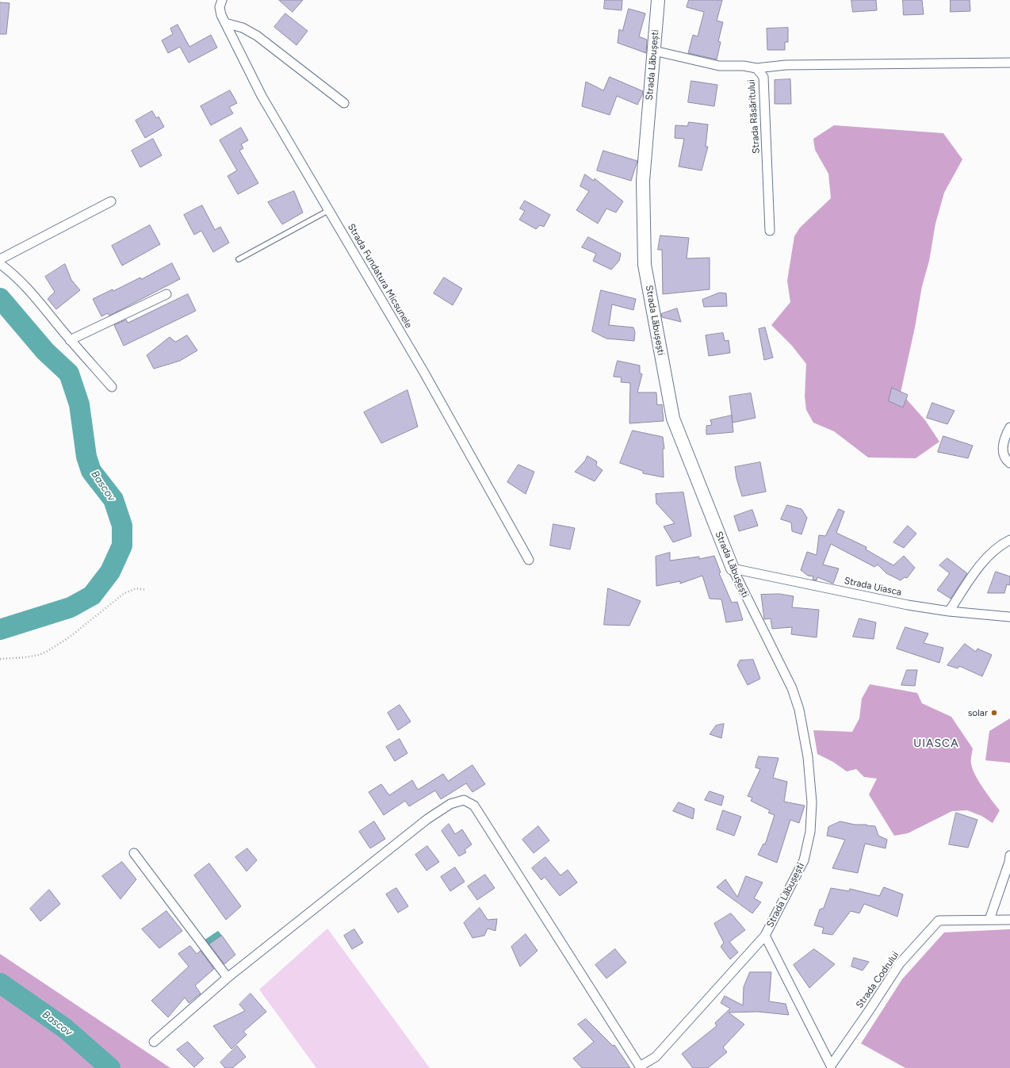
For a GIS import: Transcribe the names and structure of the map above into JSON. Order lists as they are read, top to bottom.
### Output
{
  "streets": {
    "street": [
      "Strada Lăbușești",
      "Strada Răsăritului",
      "Strada Fundatura Micsunele",
      "Strada Uiasca",
      "Strada Codrului"
    ]
  },
  "crossings": [
    ["Strada Lăbușești", "Strada Răsăritului"],
    ["Strada Lăbușești", "Strada Uiasca"],
    ["Strada Lăbușești", "Strada Codrului"]
  ],
  "districts": ["UIASCA"],
  "water": ["Bascov"],
  "places": ["solar"]
}
